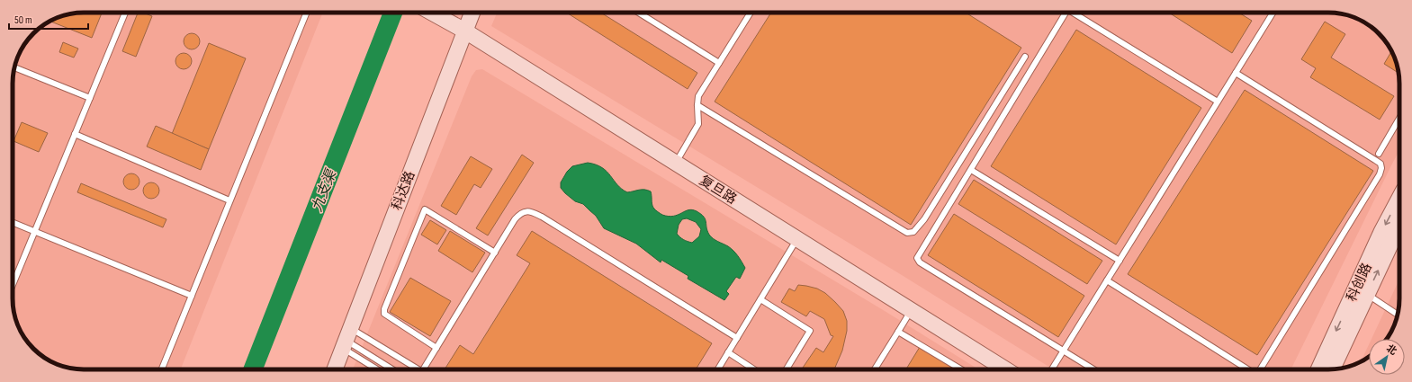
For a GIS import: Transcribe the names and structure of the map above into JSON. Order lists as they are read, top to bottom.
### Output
{
  "streets": {
    "street": ["复旦路", "科达路", "科创路"]
  },
  "crossings": [
    ["复旦路", "科达路"]
  ],
  "water": ["九支渠"],
  "scale_bar": "50 m",
  "north": "top right"
}
